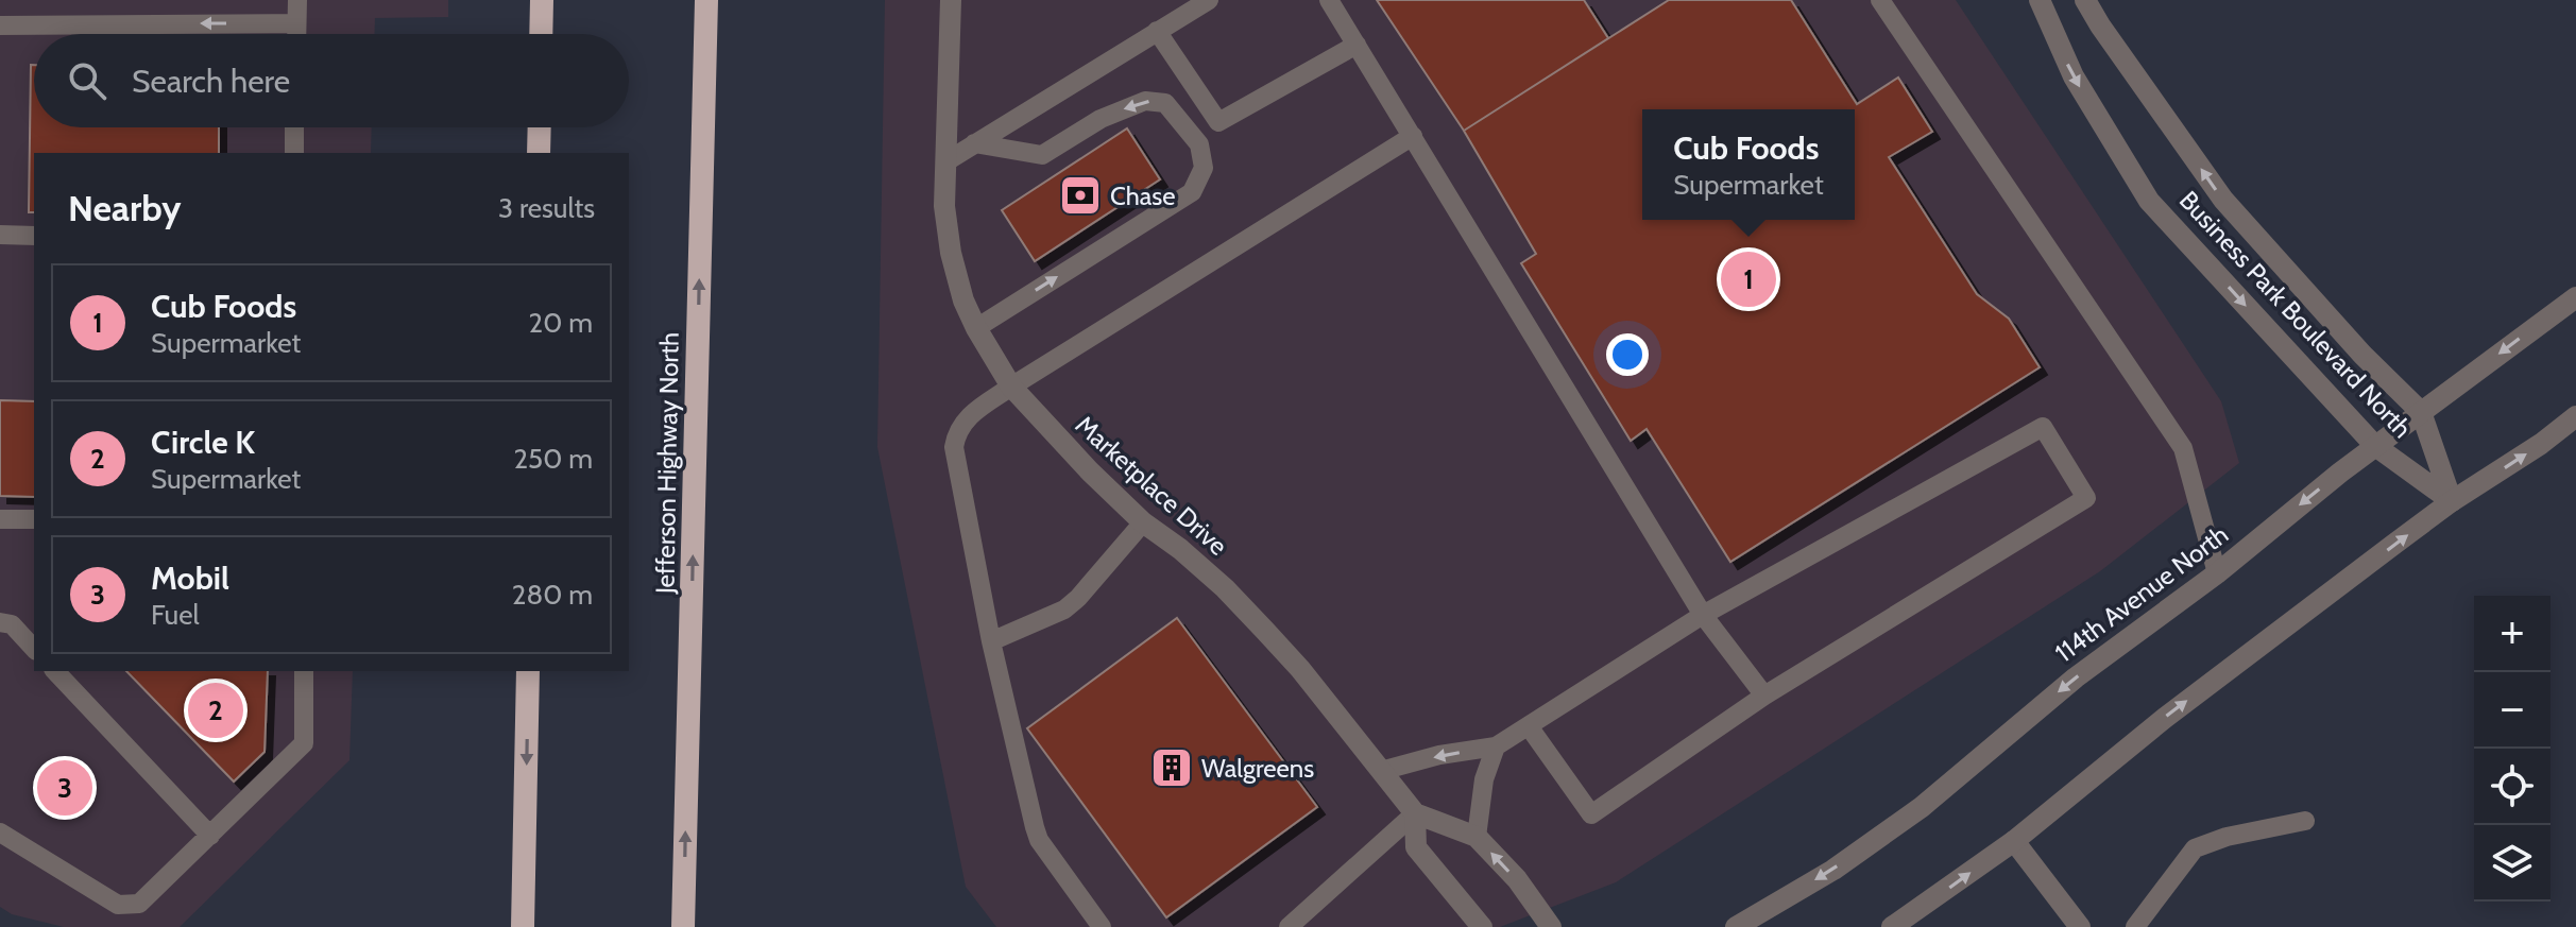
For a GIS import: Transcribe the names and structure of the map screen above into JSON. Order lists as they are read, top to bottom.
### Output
{
  "streets": {
    "highway": ["Jefferson Highway North"],
    "street": ["Business Park Boulevard North", "Marketplace Drive", "114th Avenue North"]
  },
  "crossings": [
    ["Business Park Boulevard North", "114th Avenue North"]
  ],
  "places": {
    "bank": ["Chase"],
    "building": ["Walgreens"]
  },
  "page": {
    "search": "Search here",
    "popup": ["Cub Foods", "Supermarket"],
    "heading": ["Nearby", "3 results"],
    "pins": ["1", "2", "3"],
    "list": [
      {
        "mark": "1",
        "name": "Cub Foods",
        "note": "Supermarket",
        "value": "20 m"
      },
      {
        "mark": "2",
        "name": "Circle K",
        "note": "Supermarket",
        "value": "250 m"
      },
      {
        "mark": "3",
        "name": "Mobil",
        "note": "Fuel",
        "value": "280 m"
      }
    ],
    "map_buttons": ["+", "−"]
  }
}
